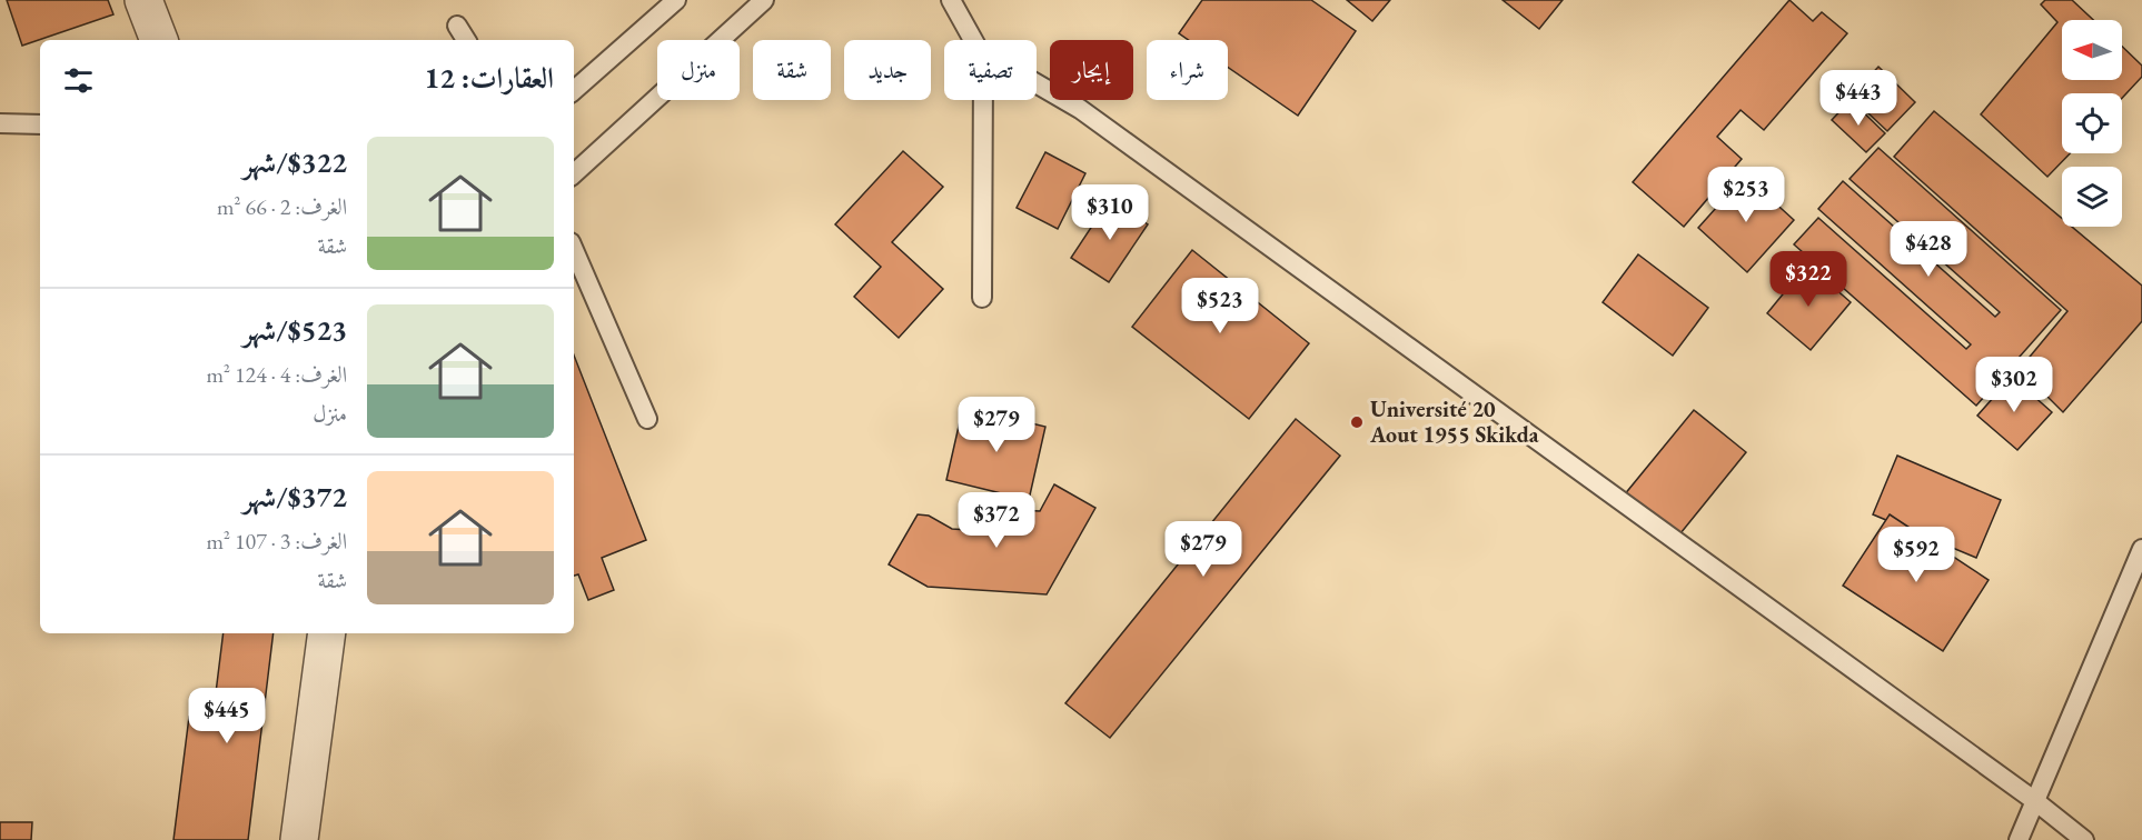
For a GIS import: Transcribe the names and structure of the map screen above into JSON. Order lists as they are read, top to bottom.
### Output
{
  "places": ["Université 20 Aout 1955 Skikda"],
  "north": "left",
  "page": {
    "chip": [
      "شراء",
      "إيجار",
      "تصفية",
      "جديد",
      "شقة",
      "منزل"
    ],
    "heading": "العقارات: 12",
    "price": [
      "$443",
      "$253",
      "$310",
      "$428",
      "$322",
      "$523",
      "$302",
      "$279",
      "$372",
      "$279",
      "$592",
      "$445"
    ],
    "list": [
      {
        "name": "$322/شهر",
        "note": "الغرف: 2 · 66 m² · شقة"
      },
      {
        "name": "$523/شهر",
        "note": "الغرف: 4 · 124 m² · منزل"
      },
      {
        "name": "$372/شهر",
        "note": "الغرف: 3 · 107 m² · شقة"
      }
    ]
  }
}
